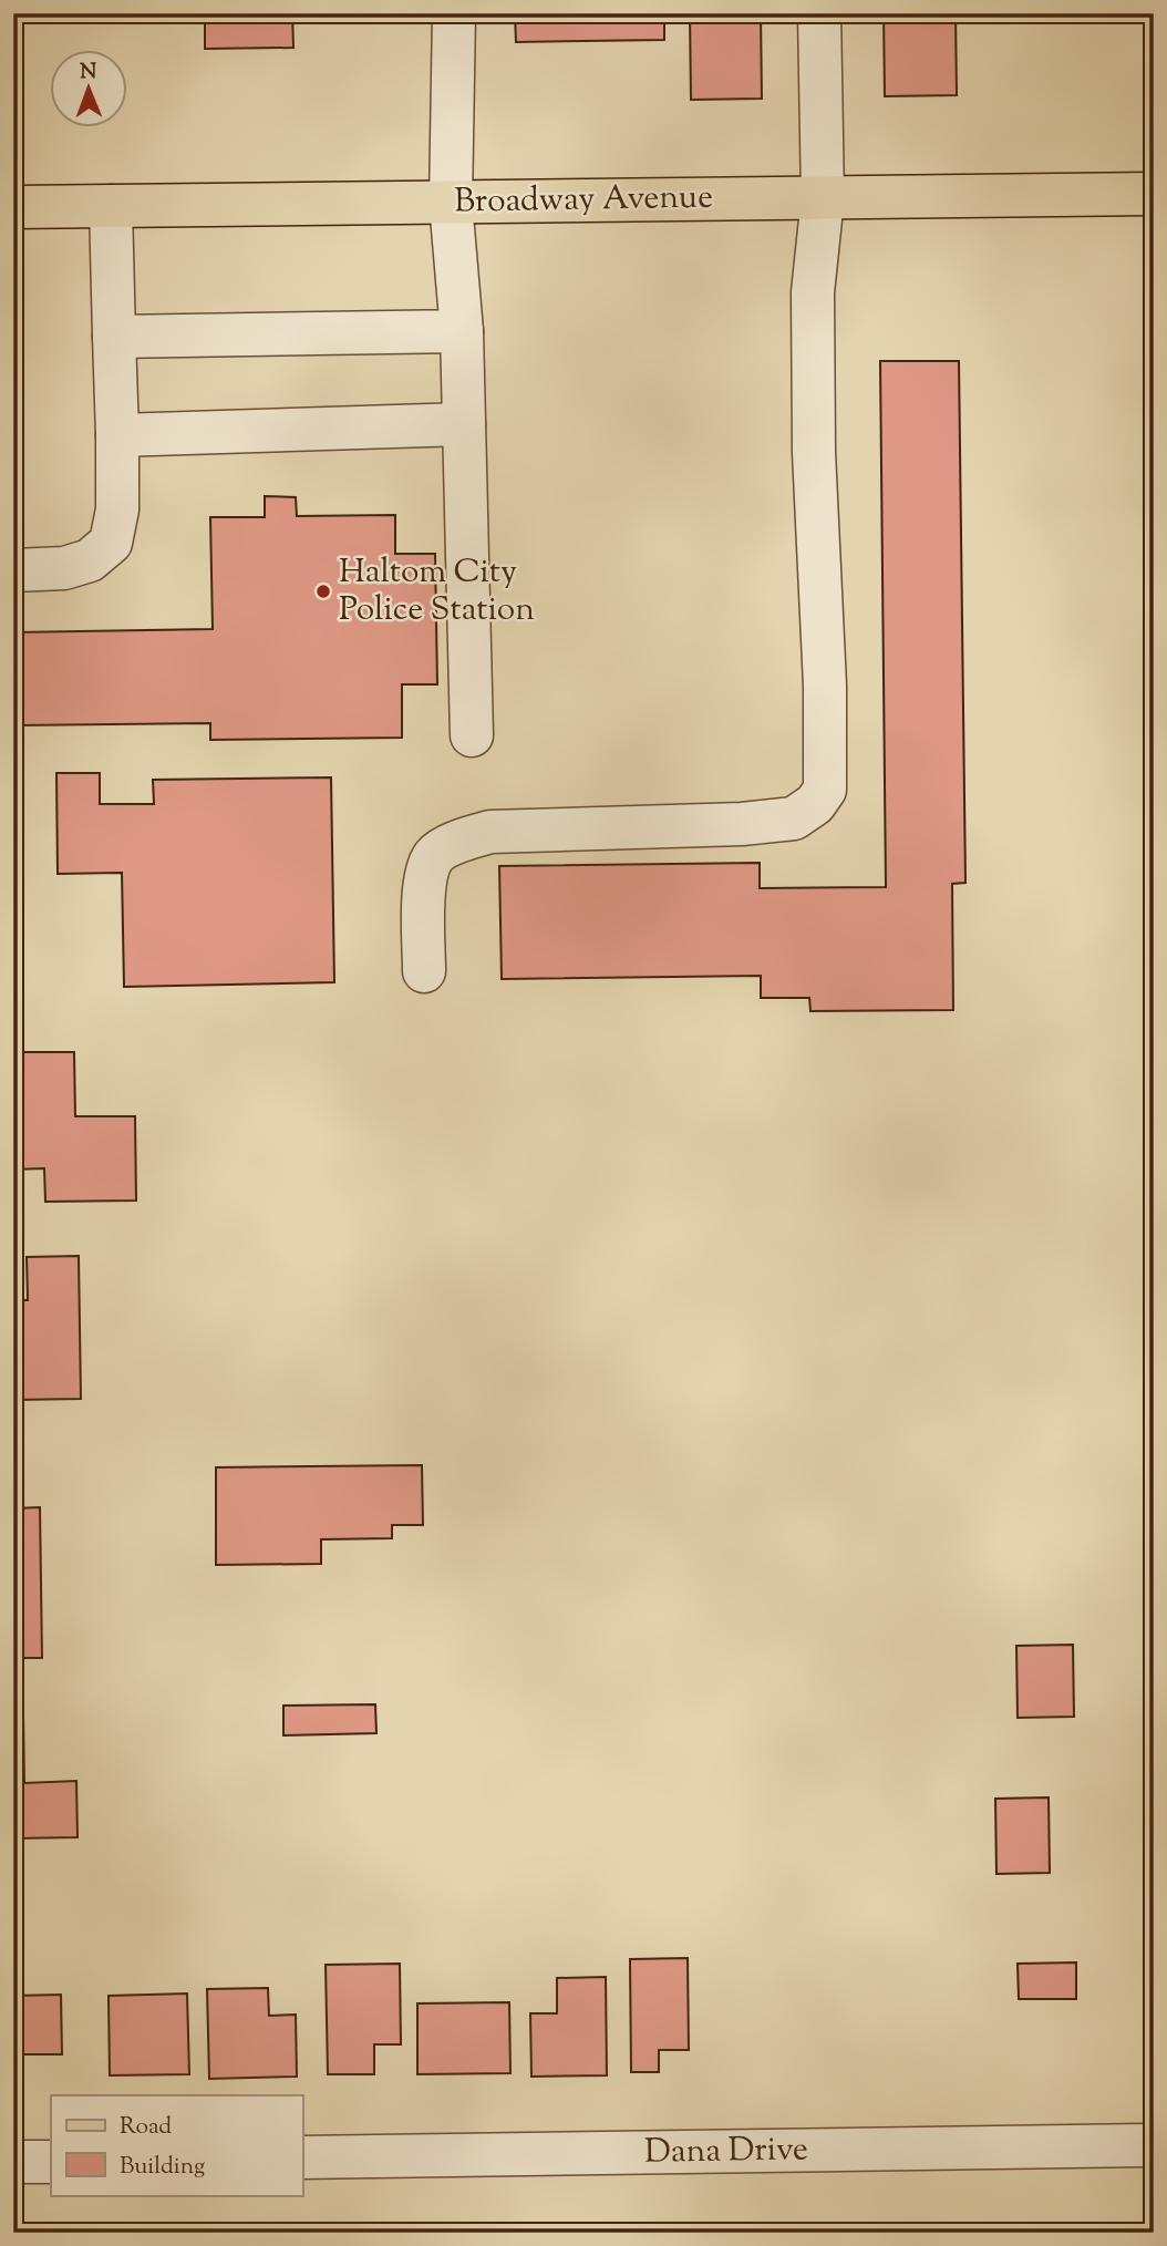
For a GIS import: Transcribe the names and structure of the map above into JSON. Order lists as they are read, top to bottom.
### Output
{
  "streets": {
    "main road": ["Broadway Avenue"],
    "street": ["Dana Drive"]
  },
  "places": ["Haltom City Police Station"],
  "legend": ["Road", "Building"],
  "north": "top"
}
